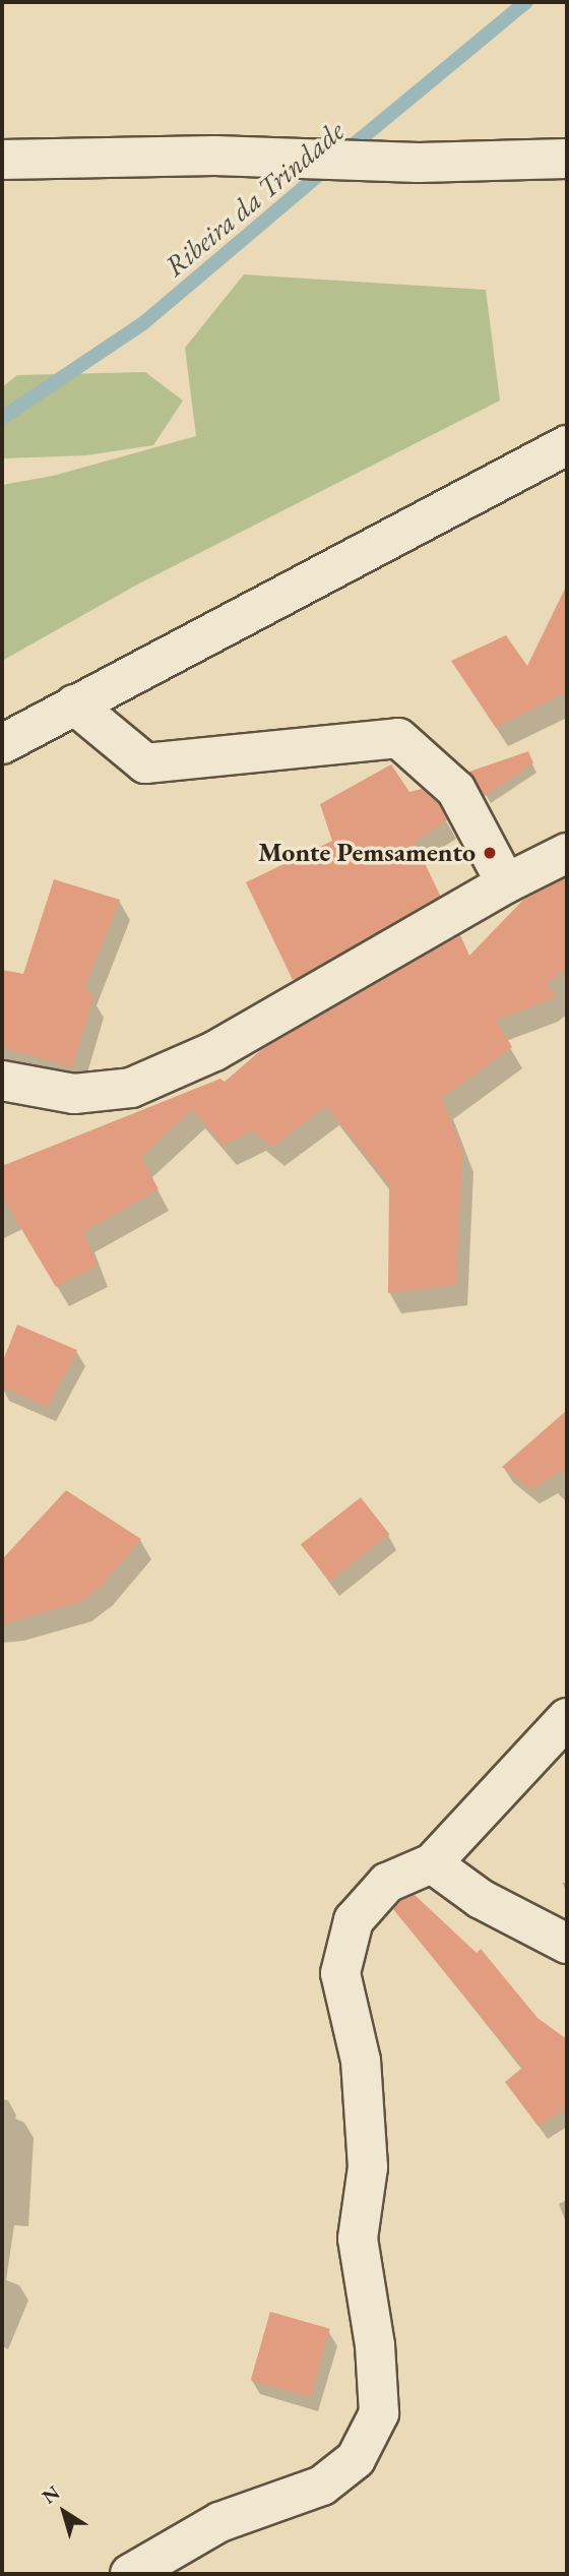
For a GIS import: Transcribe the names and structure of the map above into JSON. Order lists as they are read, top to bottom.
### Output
{
  "water": ["Ribeira da Trindade"],
  "places": ["Monte Pemsamento"],
  "north": "top left"
}
